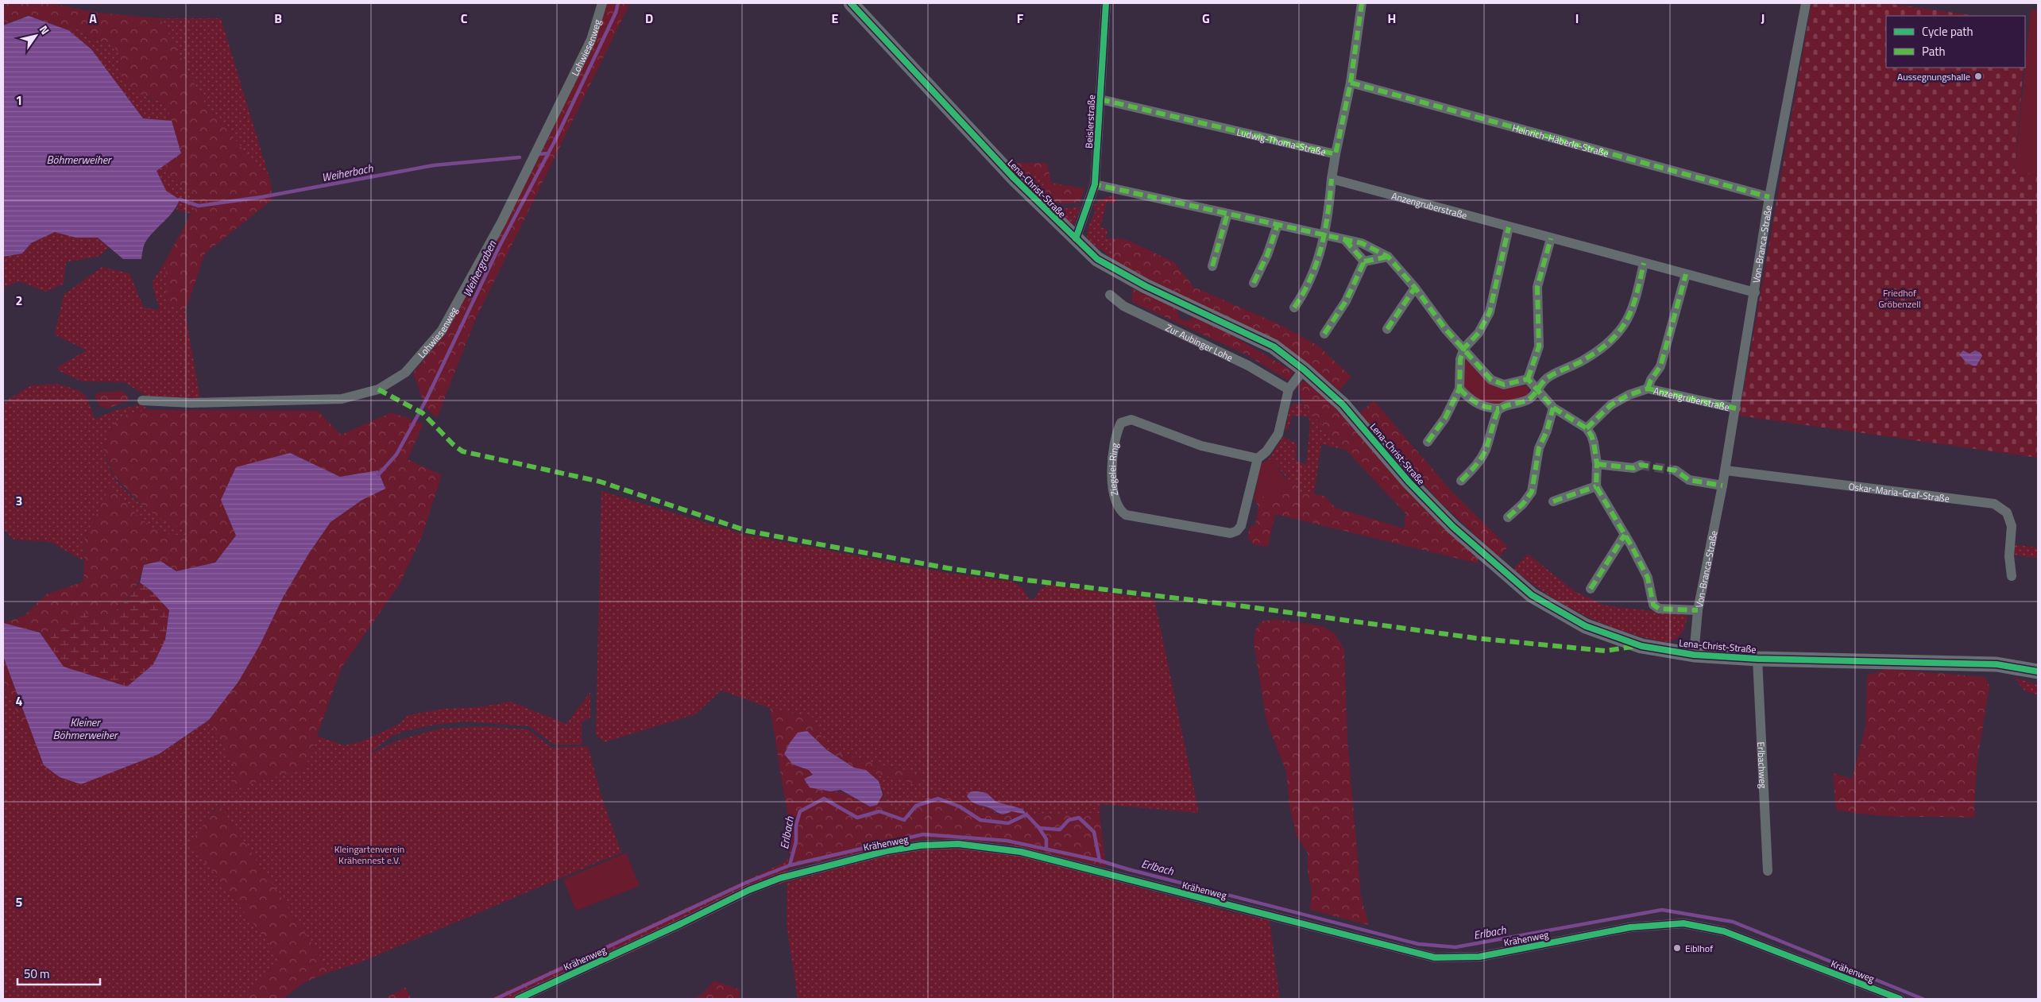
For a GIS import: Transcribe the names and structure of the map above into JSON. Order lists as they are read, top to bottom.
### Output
{
  "streets": {
    "street": [
      "Lohwiesenweg",
      "Beislerstraße",
      "Heinrich-Häberle-Straße",
      "Ludwig-Thoma-Straße",
      "Lena-Christ-Straße",
      "Anzengruberstraße",
      "Von-Branca-Straße",
      "Zur Aubinger Lohe",
      "Ziegelei-Ring",
      "Oskar-Maria-Graf-Straße",
      "Erlbachweg",
      "Krähenweg"
    ]
  },
  "crossings": [
    ["Beislerstraße", "Ludwig-Thoma-Straße"],
    ["Beislerstraße", "Lena-Christ-Straße"],
    ["Heinrich-Häberle-Straße", "Ludwig-Thoma-Straße"],
    ["Heinrich-Häberle-Straße", "Von-Branca-Straße"],
    ["Lena-Christ-Straße", "Von-Branca-Straße"],
    ["Lena-Christ-Straße", "Ziegelei-Ring"],
    ["Lena-Christ-Straße", "Erlbachweg"],
    ["Anzengruberstraße", "Von-Branca-Straße"],
    ["Von-Branca-Straße", "Oskar-Maria-Graf-Straße"],
    ["Zur Aubinger Lohe", "Ziegelei-Ring"]
  ],
  "water": [
    "Böhmerweiher",
    "Weiherbach",
    "Weihergraben",
    "Kleiner Böhmerweiher",
    "Erlbach"
  ],
  "parks": ["Friedhof Gröbenzell", "Kleingartenverein Krähennest e.V."],
  "places": ["Aussegnungshalle", "Eiblhof"],
  "legend": ["Cycle path", "Path"],
  "scale_bar": "50 m",
  "north": "top right",
  "grid": {
    "columns": [
      "A",
      "B",
      "C",
      "D",
      "E",
      "F",
      "G",
      "H",
      "I",
      "J"
    ],
    "rows": [
      "1",
      "2",
      "3",
      "4",
      "5"
    ]
  }
}
